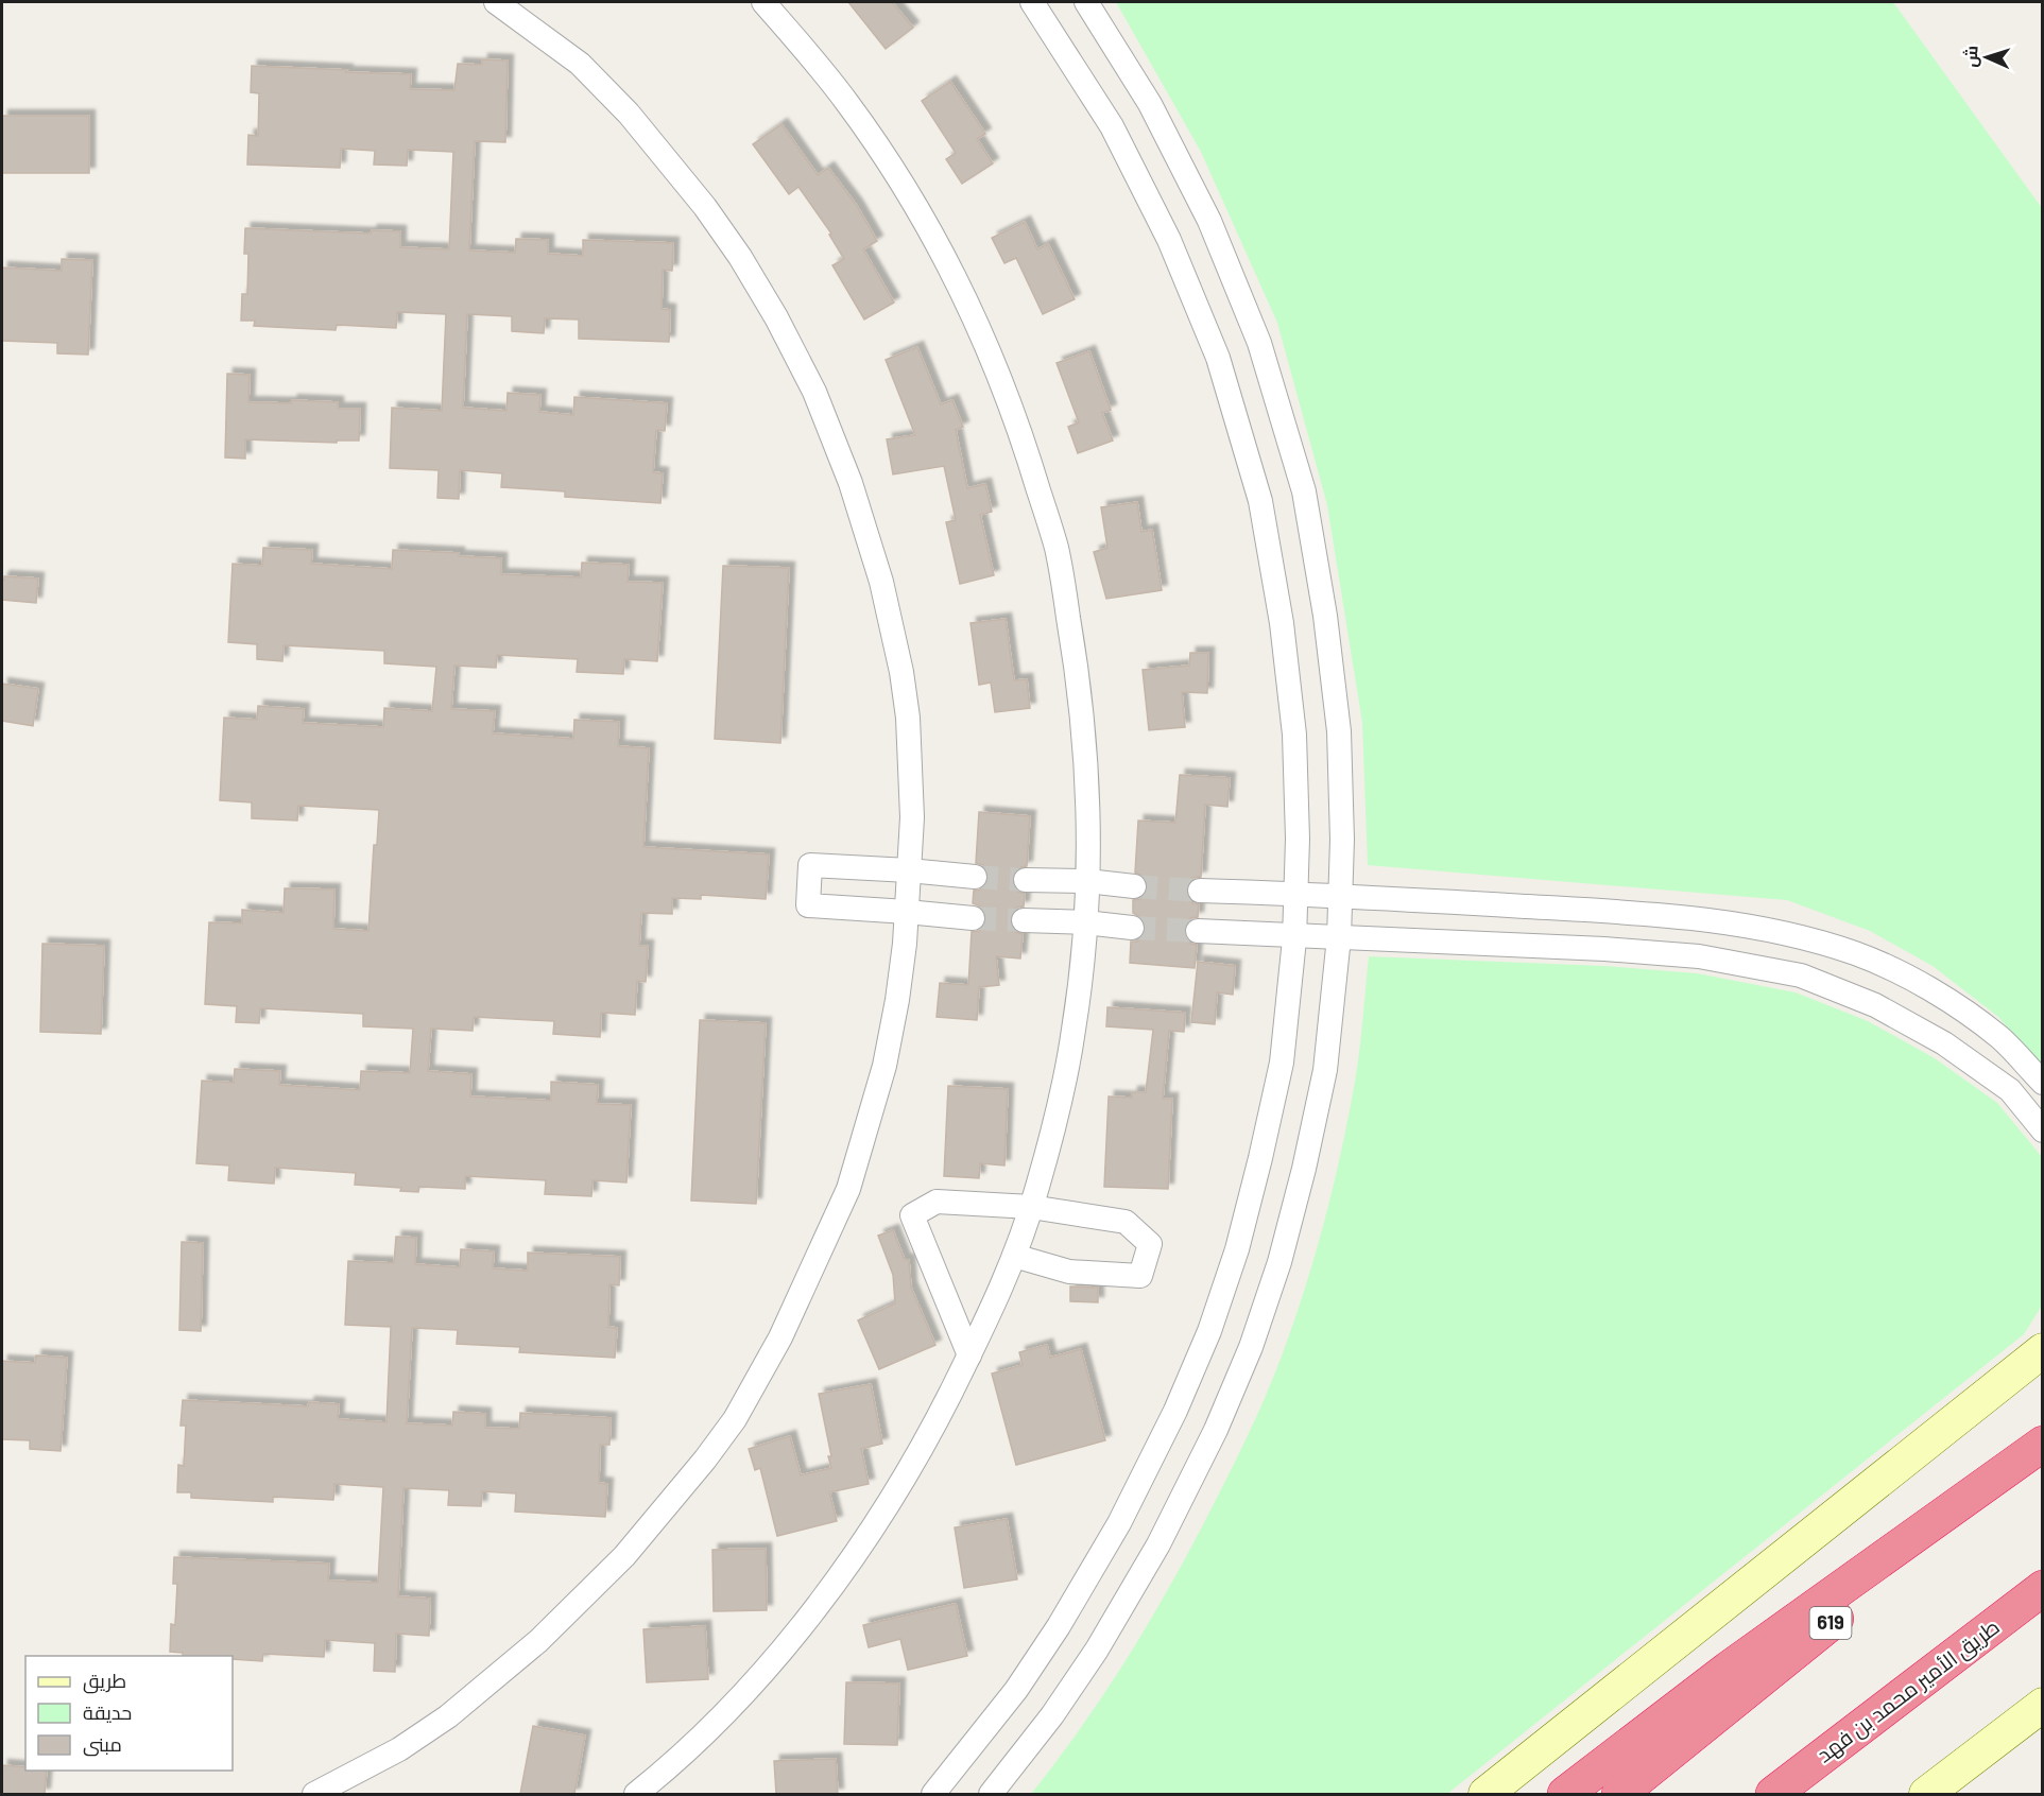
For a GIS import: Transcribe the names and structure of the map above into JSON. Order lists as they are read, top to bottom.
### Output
{
  "streets": {
    "highway": ["619", "طريق الأمير محمد بن فهد"]
  },
  "legend": ["طريق", "حديقة", "مبنى"],
  "north": "left"
}
